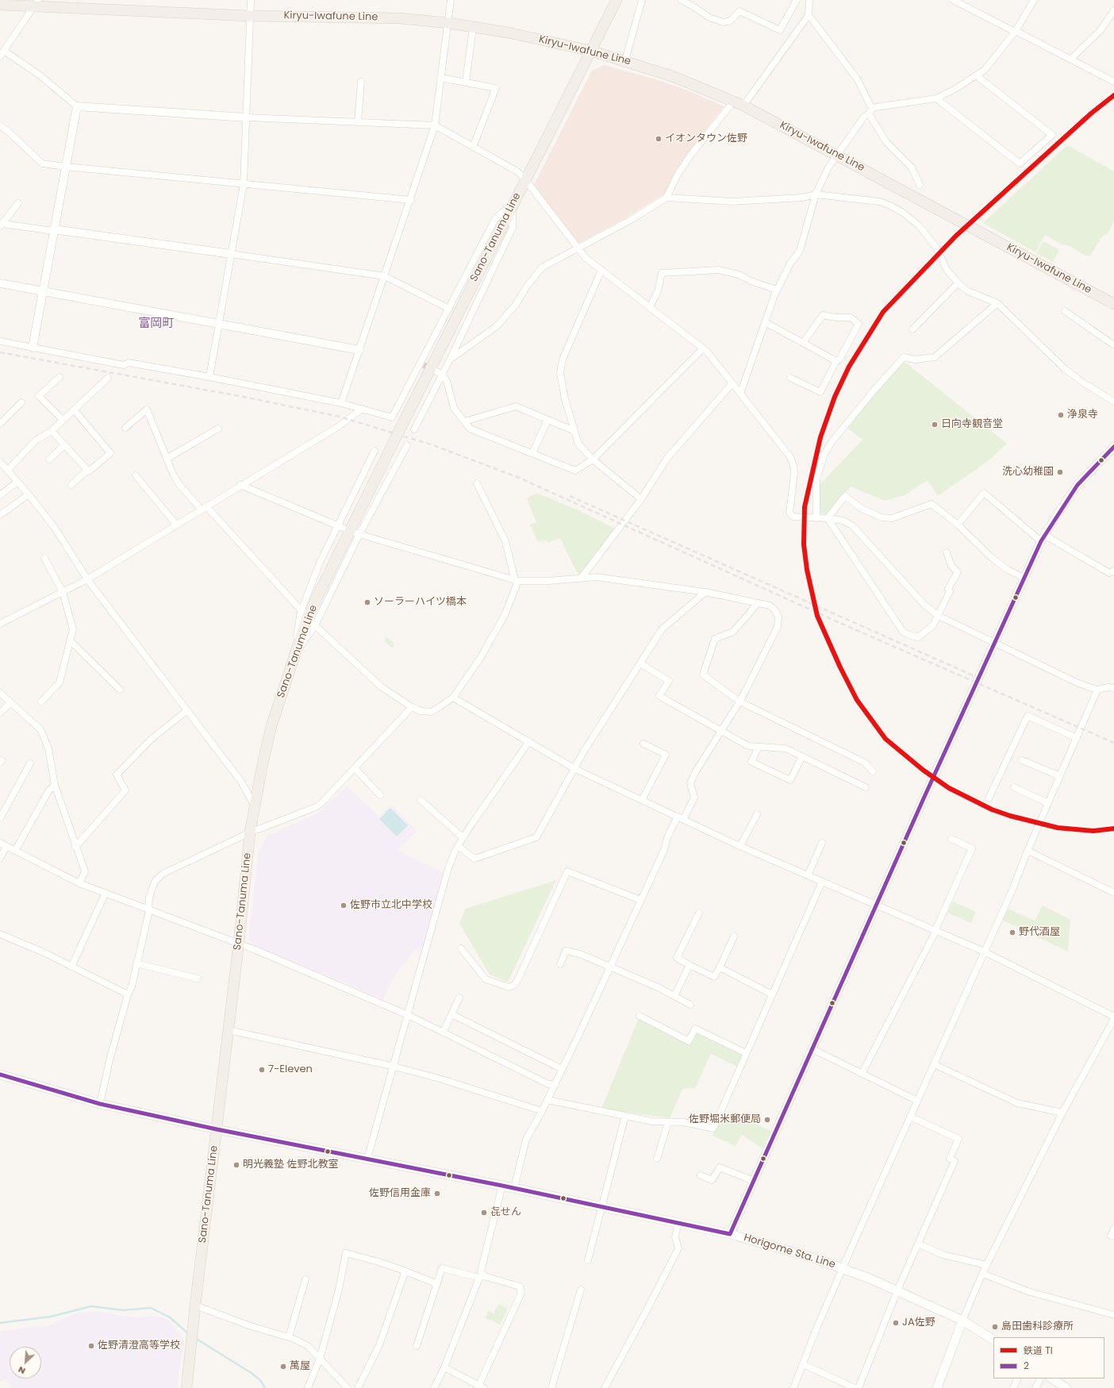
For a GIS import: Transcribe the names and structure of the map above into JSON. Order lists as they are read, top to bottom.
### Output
{
  "streets": {
    "main road": ["Kiryu-Iwafune Line", "Sano-Tanuma Line", "Horigome Sta. Line"]
  },
  "crossings": [
    ["Kiryu-Iwafune Line", "Sano-Tanuma Line"],
    ["Sano-Tanuma Line", "Horigome Sta. Line"]
  ],
  "districts": ["富岡町"],
  "places": [
    "イオンタウン佐野",
    "浄泉寺",
    "日向寺観音堂",
    "洗心幼稚園",
    "ソーラーハイツ橋本",
    "佐野市立北中学校",
    "野代酒屋",
    "7-Eleven",
    "佐野堀米郵便局",
    "明光義塾 佐野北教室",
    "佐野信用金庫",
    "㐂せん",
    "JA佐野",
    "島田歯科診療所",
    "佐野清澄高等学校",
    "萬屋"
  ],
  "lines": ["rail line TI", "transit line 2"],
  "legend": ["鉄道 TI", "2"],
  "north": "bottom left"
}
